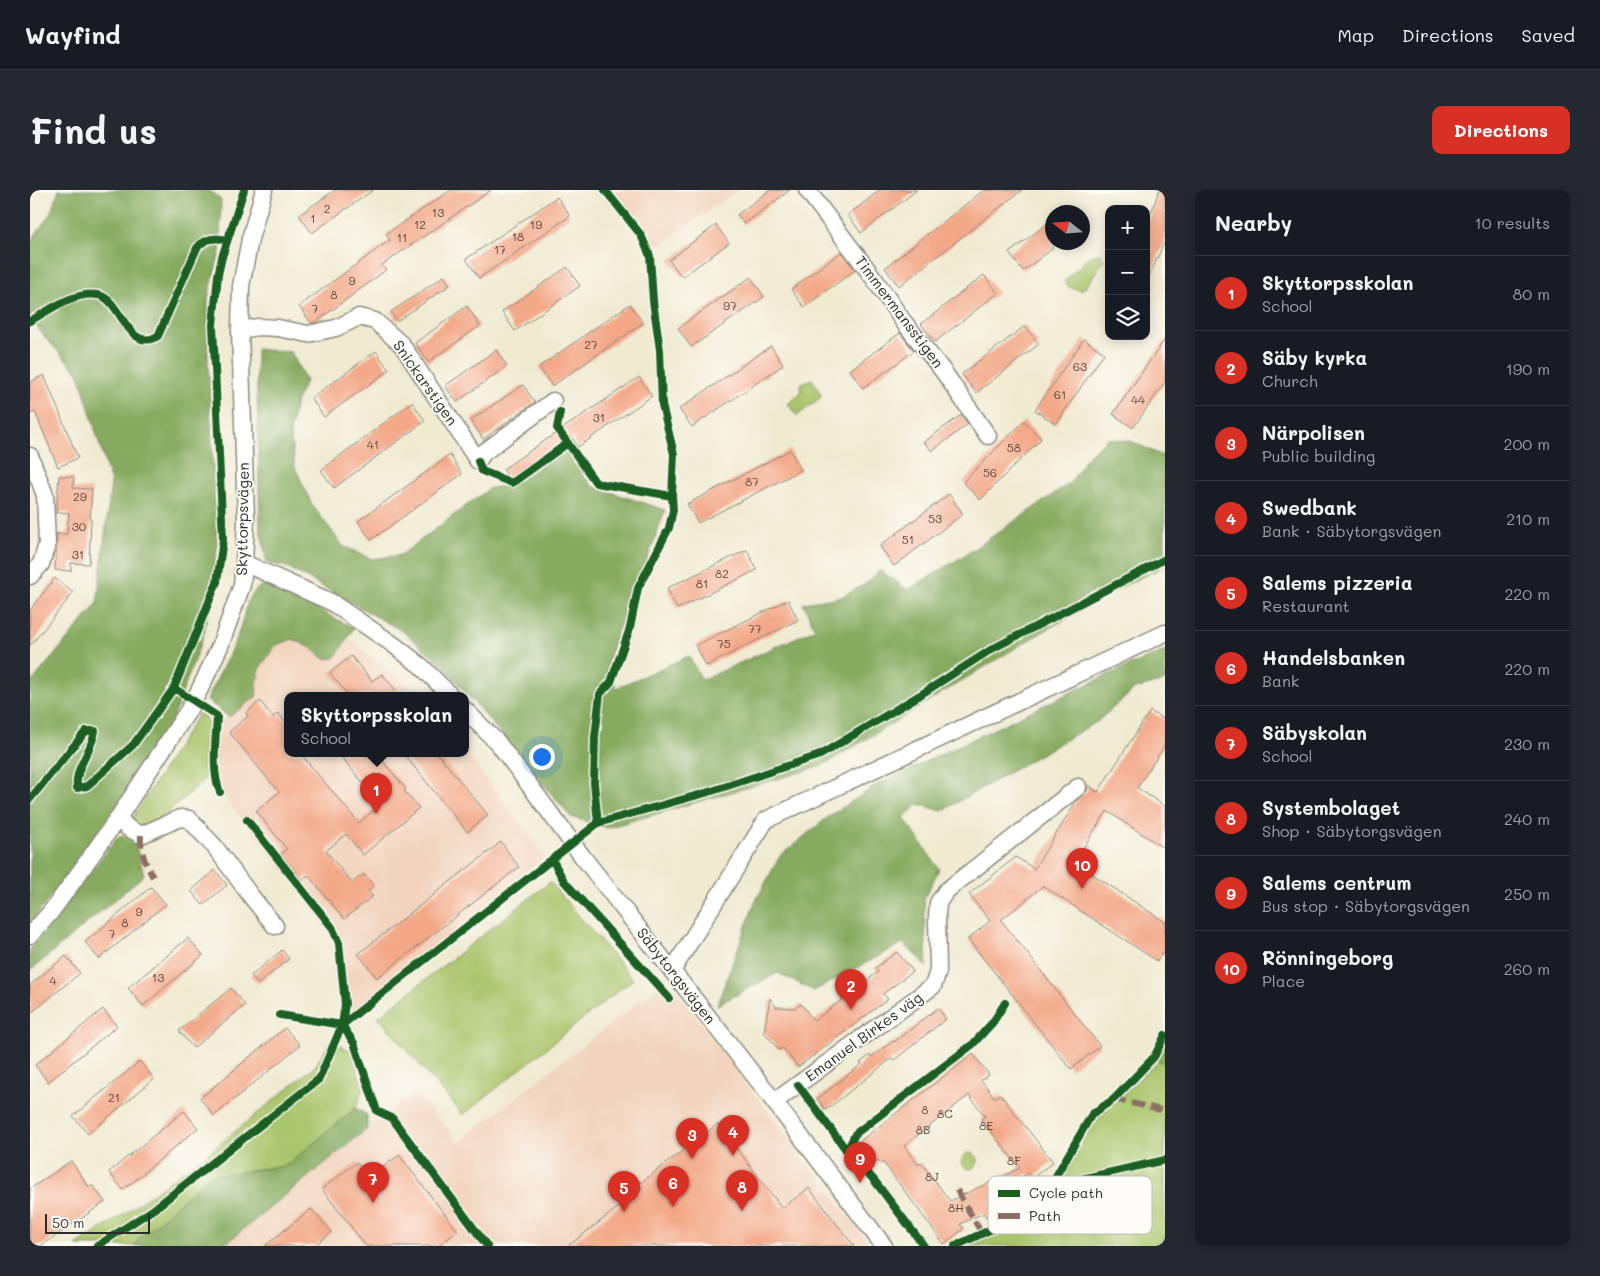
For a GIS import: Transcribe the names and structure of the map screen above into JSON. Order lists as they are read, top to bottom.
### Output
{
  "streets": {
    "street": [
      "Timmermansstigen",
      "Snickarstigen",
      "Skyttorpsvägen",
      "Säbytorgsvägen",
      "Emanuel Birkes väg"
    ]
  },
  "crossings": [
    ["Snickarstigen", "Skyttorpsvägen"],
    ["Säbytorgsvägen", "Emanuel Birkes väg"]
  ],
  "house_numbers": [
    "2",
    "13",
    "1",
    "12",
    "19",
    "18",
    "11",
    "17",
    "9",
    "8",
    "97",
    "7",
    "27",
    "63",
    "61",
    "44",
    "31",
    "41",
    "58",
    "56",
    "87",
    "29",
    "53",
    "30",
    "51",
    "31",
    "82",
    "81",
    "77",
    "75",
    "9",
    "8",
    "7",
    "13",
    "4",
    "21",
    "8",
    "8C",
    "8E",
    "8B",
    "8F",
    "8J",
    "8H"
  ],
  "legend": ["Cycle path", "Path"],
  "scale_bar": "50 m",
  "north": "left",
  "page": {
    "header": "Wayfind",
    "nav": ["Map", "Directions", "Saved"],
    "buttons": "Directions",
    "title": "Find us",
    "heading": ["Nearby", "10 results"],
    "map_buttons": ["+", "−"],
    "list": [
      {
        "mark": "1",
        "name": "Skyttorpsskolan",
        "note": "School",
        "value": "80 m"
      },
      {
        "mark": "2",
        "name": "Säby kyrka",
        "note": "Church",
        "value": "190 m"
      },
      {
        "mark": "3",
        "name": "Närpolisen",
        "note": "Public building",
        "value": "200 m"
      },
      {
        "mark": "4",
        "name": "Swedbank",
        "note": "Bank · Säbytorgsvägen",
        "value": "210 m"
      },
      {
        "mark": "5",
        "name": "Salems pizzeria",
        "note": "Restaurant",
        "value": "220 m"
      },
      {
        "mark": "6",
        "name": "Handelsbanken",
        "note": "Bank",
        "value": "220 m"
      },
      {
        "mark": "7",
        "name": "Säbyskolan",
        "note": "School",
        "value": "230 m"
      },
      {
        "mark": "8",
        "name": "Systembolaget",
        "note": "Shop · Säbytorgsvägen",
        "value": "240 m"
      },
      {
        "mark": "9",
        "name": "Salems centrum",
        "note": "Bus stop · Säbytorgsvägen",
        "value": "250 m"
      },
      {
        "mark": "10",
        "name": "Rönningeborg",
        "note": "Place",
        "value": "260 m"
      }
    ],
    "popup": ["Skyttorpsskolan", "School"],
    "pins": [
      "1",
      "10",
      "2",
      "4",
      "3",
      "9",
      "7",
      "6",
      "8",
      "5"
    ],
    "scale": "50 m"
  }
}
